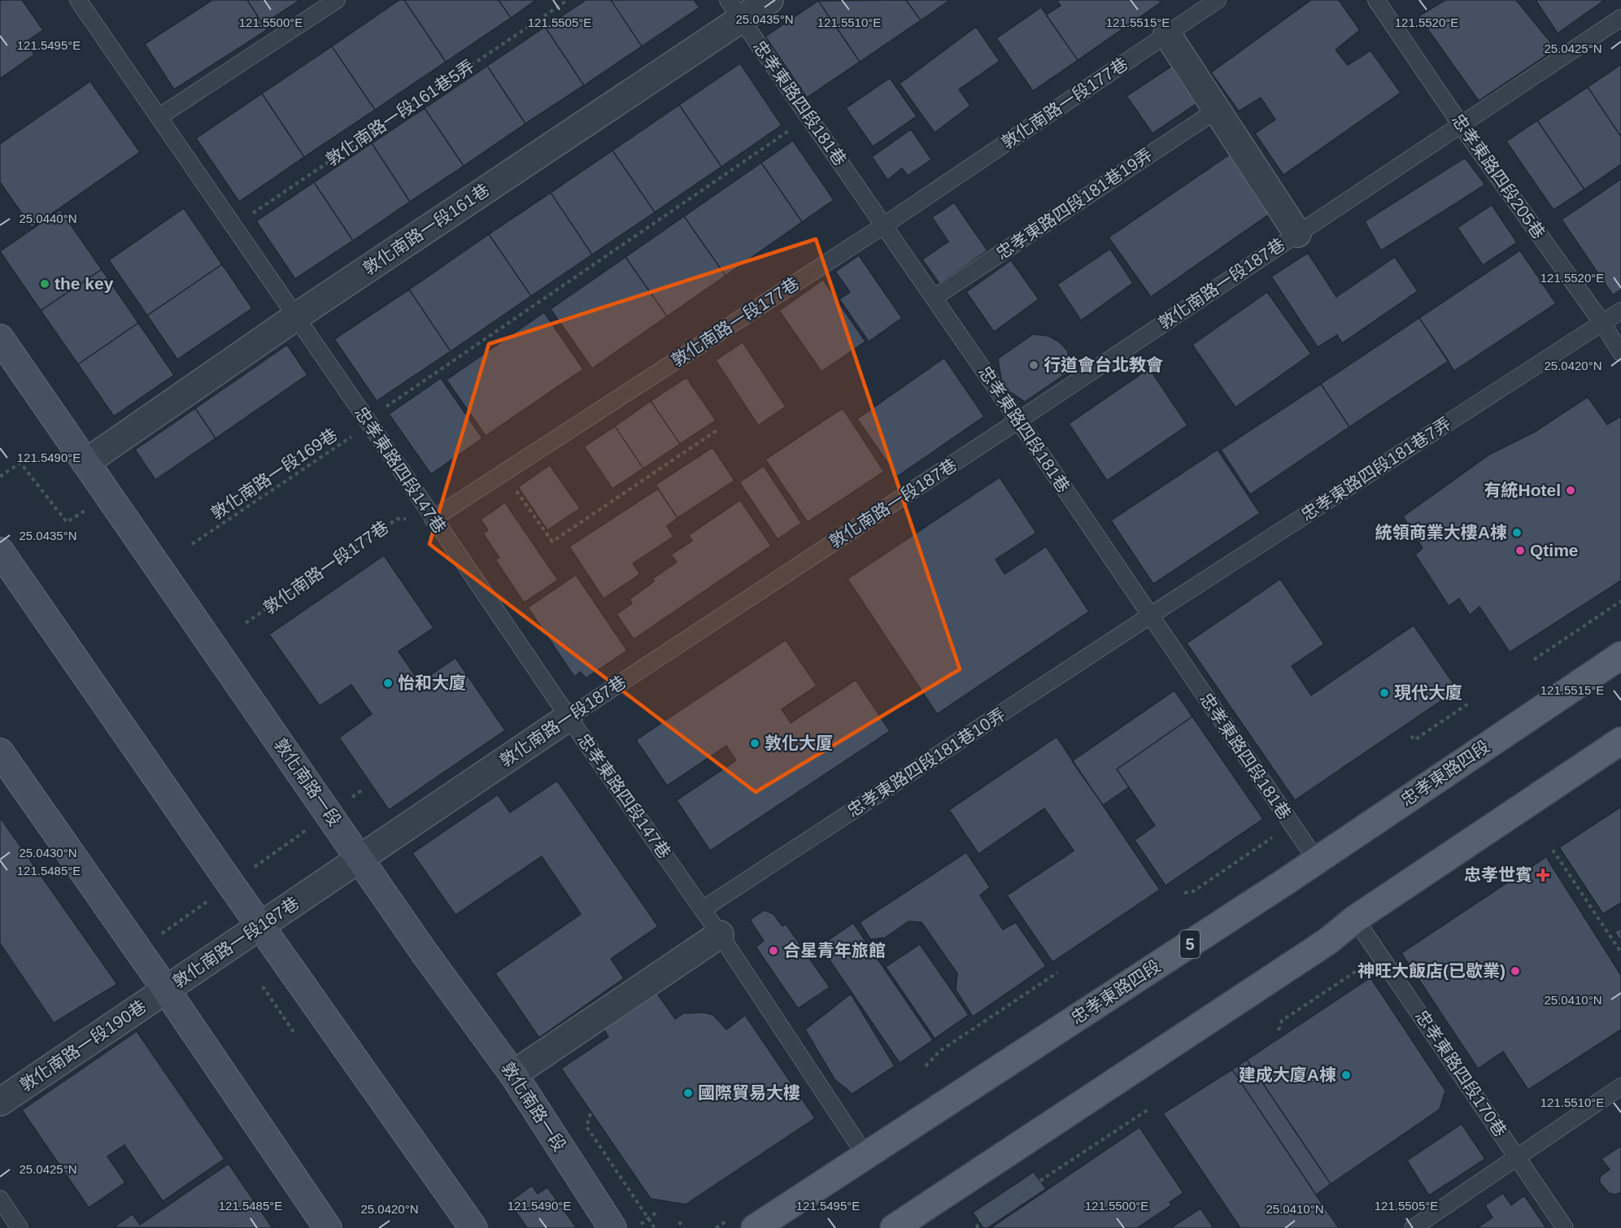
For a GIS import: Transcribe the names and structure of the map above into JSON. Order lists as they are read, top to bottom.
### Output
{
  "streets": {
    "main road": ["忠孝東路四段", "敦化南路一段", "5"],
    "street": ["敦化南路一段161巷", "敦化南路一段187巷", "敦化南路一段190巷"],
    "lane": [
      "忠孝東路四段181巷",
      "敦化南路一段177巷",
      "忠孝東路四段205巷",
      "忠孝東路四段181巷19弄",
      "忠孝東路四段181巷7弄",
      "忠孝東路四段147巷",
      "忠孝東路四段181巷10弄",
      "忠孝東路四段170巷"
    ],
    "path": ["敦化南路一段161巷5弄", "敦化南路一段169巷"]
  },
  "crossings": [
    ["忠孝東路四段181巷", "敦化南路一段177巷"],
    ["忠孝東路四段181巷", "忠孝東路四段181巷19弄"],
    ["忠孝東路四段181巷", "敦化南路一段161巷"],
    ["忠孝東路四段181巷", "敦化南路一段187巷"],
    ["忠孝東路四段181巷", "忠孝東路四段181巷7弄"],
    ["忠孝東路四段181巷", "敦化南路一段169巷"],
    ["忠孝東路四段181巷", "忠孝東路四段181巷10弄"],
    ["忠孝東路四段181巷", "忠孝東路四段"],
    ["敦化南路一段177巷", "忠孝東路四段147巷"],
    ["忠孝東路四段205巷", "敦化南路一段187巷"],
    ["忠孝東路四段205巷", "忠孝東路四段181巷7弄"],
    ["敦化南路一段161巷", "忠孝東路四段147巷"],
    ["敦化南路一段161巷", "敦化南路一段"],
    ["敦化南路一段187巷", "忠孝東路四段147巷"],
    ["敦化南路一段187巷", "敦化南路一段"],
    ["敦化南路一段187巷", "敦化南路一段190巷"],
    ["忠孝東路四段181巷7弄", "忠孝東路四段181巷10弄"],
    ["忠孝東路四段147巷", "敦化南路一段169巷"],
    ["忠孝東路四段147巷", "忠孝東路四段181巷10弄"],
    ["忠孝東路四段147巷", "忠孝東路四段"]
  ],
  "places": {
    "other": [
      "the key",
      "行道會台北教會",
      "有統Hotel",
      "統領商業大樓A棟",
      "Qtime",
      "怡和大廈",
      "現代大廈",
      "敦化大厦",
      "合星青年旅館",
      "神旺大飯店(已歇業)",
      "建成大廈A棟",
      "國際貿易大樓"
    ],
    "health": ["忠孝世賓"]
  },
  "coordinates": [
    "25.0435°N",
    "121.5510°E",
    "121.5515°E",
    "121.5500°E",
    "121.5505°E",
    "121.5520°E",
    "121.5495°E",
    "25.0425°N",
    "25.0440°N",
    "25.0420°N",
    "121.5490°E",
    "25.0430°N",
    "121.5485°E",
    "25.0410°N"
  ]
}
